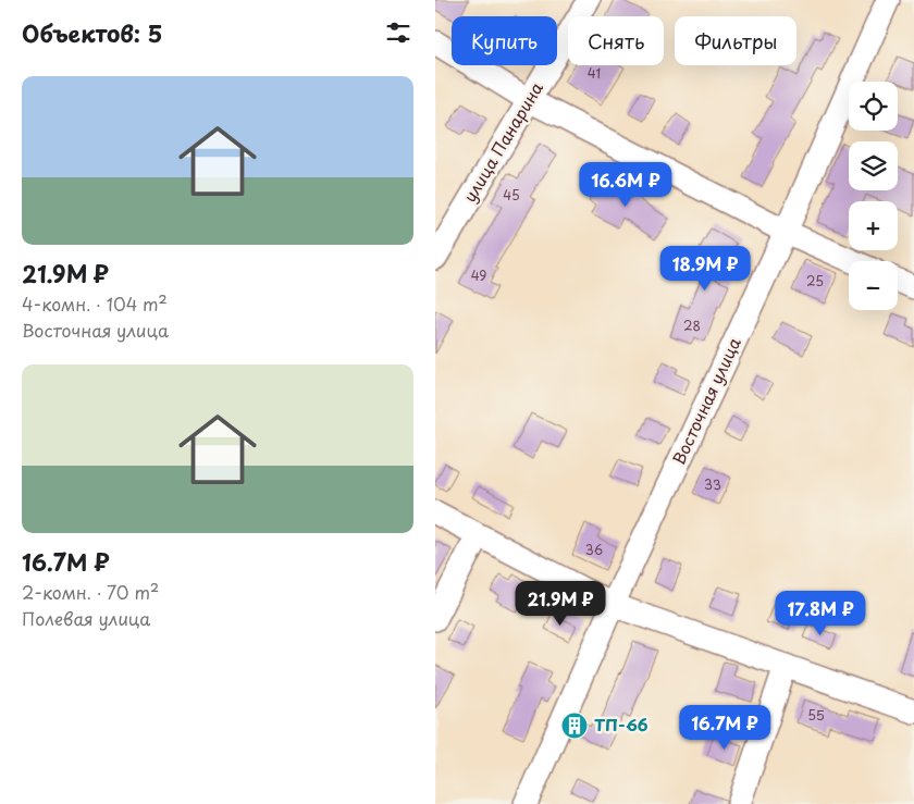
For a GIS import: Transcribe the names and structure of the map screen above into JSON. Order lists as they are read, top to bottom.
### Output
{
  "streets": {
    "street": ["улица Панарина", "Восточная улица"]
  },
  "places": {
    "building": ["ТП-66"]
  },
  "house_numbers": [
    "41",
    "45",
    "49",
    "25",
    "28",
    "33",
    "36",
    "55"
  ],
  "page": {
    "heading": "Объектов: 5",
    "chip": ["Купить", "Снять", "Фильтры"],
    "list": [
      {
        "name": "21.9M ₽",
        "note": "4-комн. · 104 m² · Восточная улица"
      },
      {
        "name": "16.7M ₽",
        "note": "2-комн. · 70 m² · Полевая улица"
      }
    ],
    "map_buttons": ["+", "−"],
    "price": [
      "16.6M ₽",
      "18.9M ₽",
      "21.9M ₽",
      "17.8M ₽",
      "16.7M ₽"
    ]
  }
}
